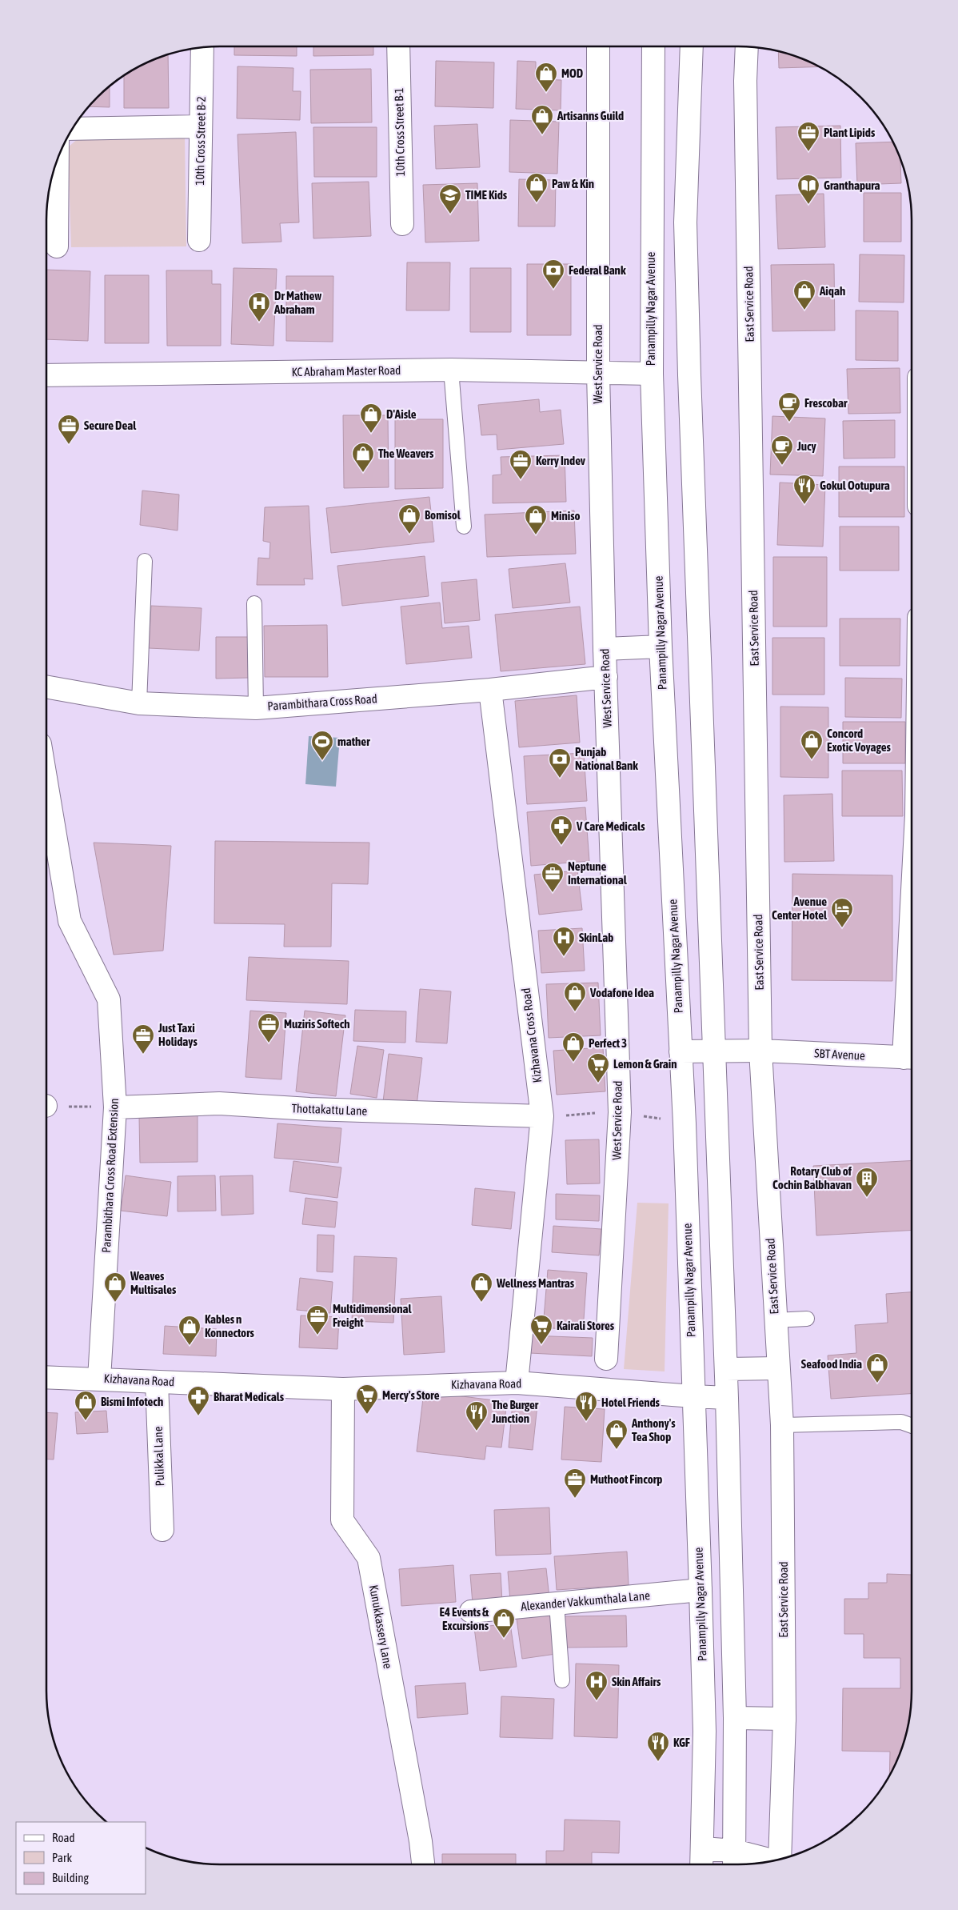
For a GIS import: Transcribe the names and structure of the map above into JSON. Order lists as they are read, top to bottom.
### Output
{
  "streets": {
    "street": [
      "10th Cross Street B-1",
      "10th Cross Street B-2",
      "East Service Road",
      "Panampilly Nagar Avenue",
      "West Service Road",
      "KC Abraham Master Road",
      "Parambithara Cross Road",
      "Kizhavana Cross Road",
      "SBT Avenue",
      "Thottakattu Lane",
      "Parambithara Cross Road Extension",
      "Kizhavana Road",
      "Pulikkal Lane",
      "Alexander Vakkumthala Lane",
      "Kunukkassery Lane"
    ]
  },
  "crossings": [
    ["East Service Road", "SBT Avenue"],
    ["Panampilly Nagar Avenue", "KC Abraham Master Road"],
    ["Panampilly Nagar Avenue", "SBT Avenue"],
    ["Panampilly Nagar Avenue", "Kizhavana Road"],
    ["Panampilly Nagar Avenue", "Alexander Vakkumthala Lane"],
    ["West Service Road", "KC Abraham Master Road"],
    ["West Service Road", "Parambithara Cross Road"],
    ["Parambithara Cross Road", "Kizhavana Cross Road"],
    ["Kizhavana Cross Road", "Thottakattu Lane"],
    ["Kizhavana Cross Road", "Kizhavana Road"],
    ["Thottakattu Lane", "Parambithara Cross Road Extension"],
    ["Parambithara Cross Road Extension", "Kizhavana Road"],
    ["Kizhavana Road", "Pulikkal Lane"],
    ["Kizhavana Road", "Kunukkassery Lane"]
  ],
  "places": {
    "shop": [
      "MOD",
      "Artisanns Guild",
      "Paw & Kin",
      "Aiqah",
      "D'Aisle",
      "The Weavers",
      "Bomisol",
      "Miniso",
      "Concord Exotic Voyages",
      "Vodafone Idea",
      "Perfect 3",
      "Weaves Multisales",
      "Wellness Mantras",
      "Kables n Konnectors",
      "Seafood India",
      "Bismi Infotech",
      "Anthony's Tea Shop",
      "E4 Events & Excursions"
    ],
    "office": [
      "Plant Lipids",
      "Secure Deal",
      "Kerry Indev",
      "Neptune International",
      "Muziris Softech",
      "Just Taxi Holidays",
      "Multidimensional Freight",
      "Muthoot Fincorp"
    ],
    "library": ["Granthapura"],
    "school or university": ["TIME Kids"],
    "bank": ["Federal Bank", "Punjab National Bank"],
    "hospital": ["Dr Mathew Abraham", "SkinLab", "Skin Affairs"],
    "cafe": ["Frescobar", "Jucy"],
    "restaurant": [
      "Gokul Ootupura",
      "Hotel Friends",
      "The Burger Junction",
      "KGF"
    ],
    "sports": ["mather"],
    "pharmacy": ["V Care Medicals", "Bharat Medicals"],
    "hotel": ["Avenue Center Hotel"],
    "supermarket": ["Lemon & Grain", "Kairali Stores", "Mercy's Store"],
    "building": ["Rotary Club of Cochin Balbhavan"]
  },
  "legend": ["Road", "Park", "Building"]
}
